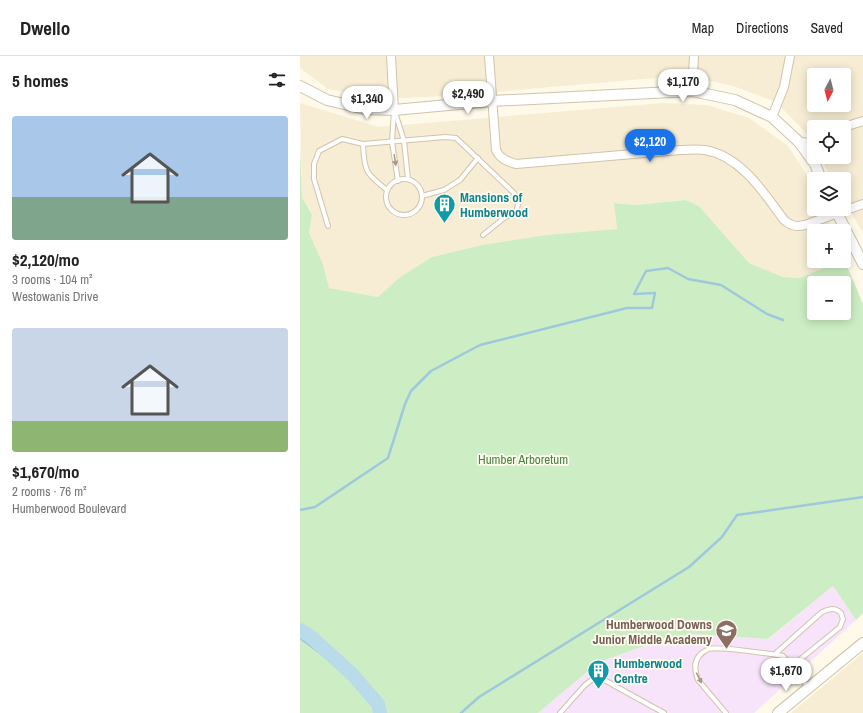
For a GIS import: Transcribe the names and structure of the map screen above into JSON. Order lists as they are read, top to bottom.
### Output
{
  "parks": ["Humber Arboretum"],
  "places": {
    "building": ["Mansions of Humberwood", "Humberwood Centre"],
    "school or university": ["Humberwood Downs Junior Middle Academy"]
  },
  "north": "bottom",
  "page": {
    "header": "Dwello",
    "nav": ["Map", "Directions", "Saved"],
    "heading": "5 homes",
    "map_buttons": ["+", "−"],
    "price": [
      "$1,170",
      "$2,490",
      "$1,340",
      "$2,120",
      "$1,670"
    ],
    "list": [
      {
        "name": "$2,120/mo",
        "note": "3 rooms · 104 m² · Westowanis Drive"
      },
      {
        "name": "$1,670/mo",
        "note": "2 rooms · 76 m² · Humberwood Boulevard"
      }
    ]
  }
}
